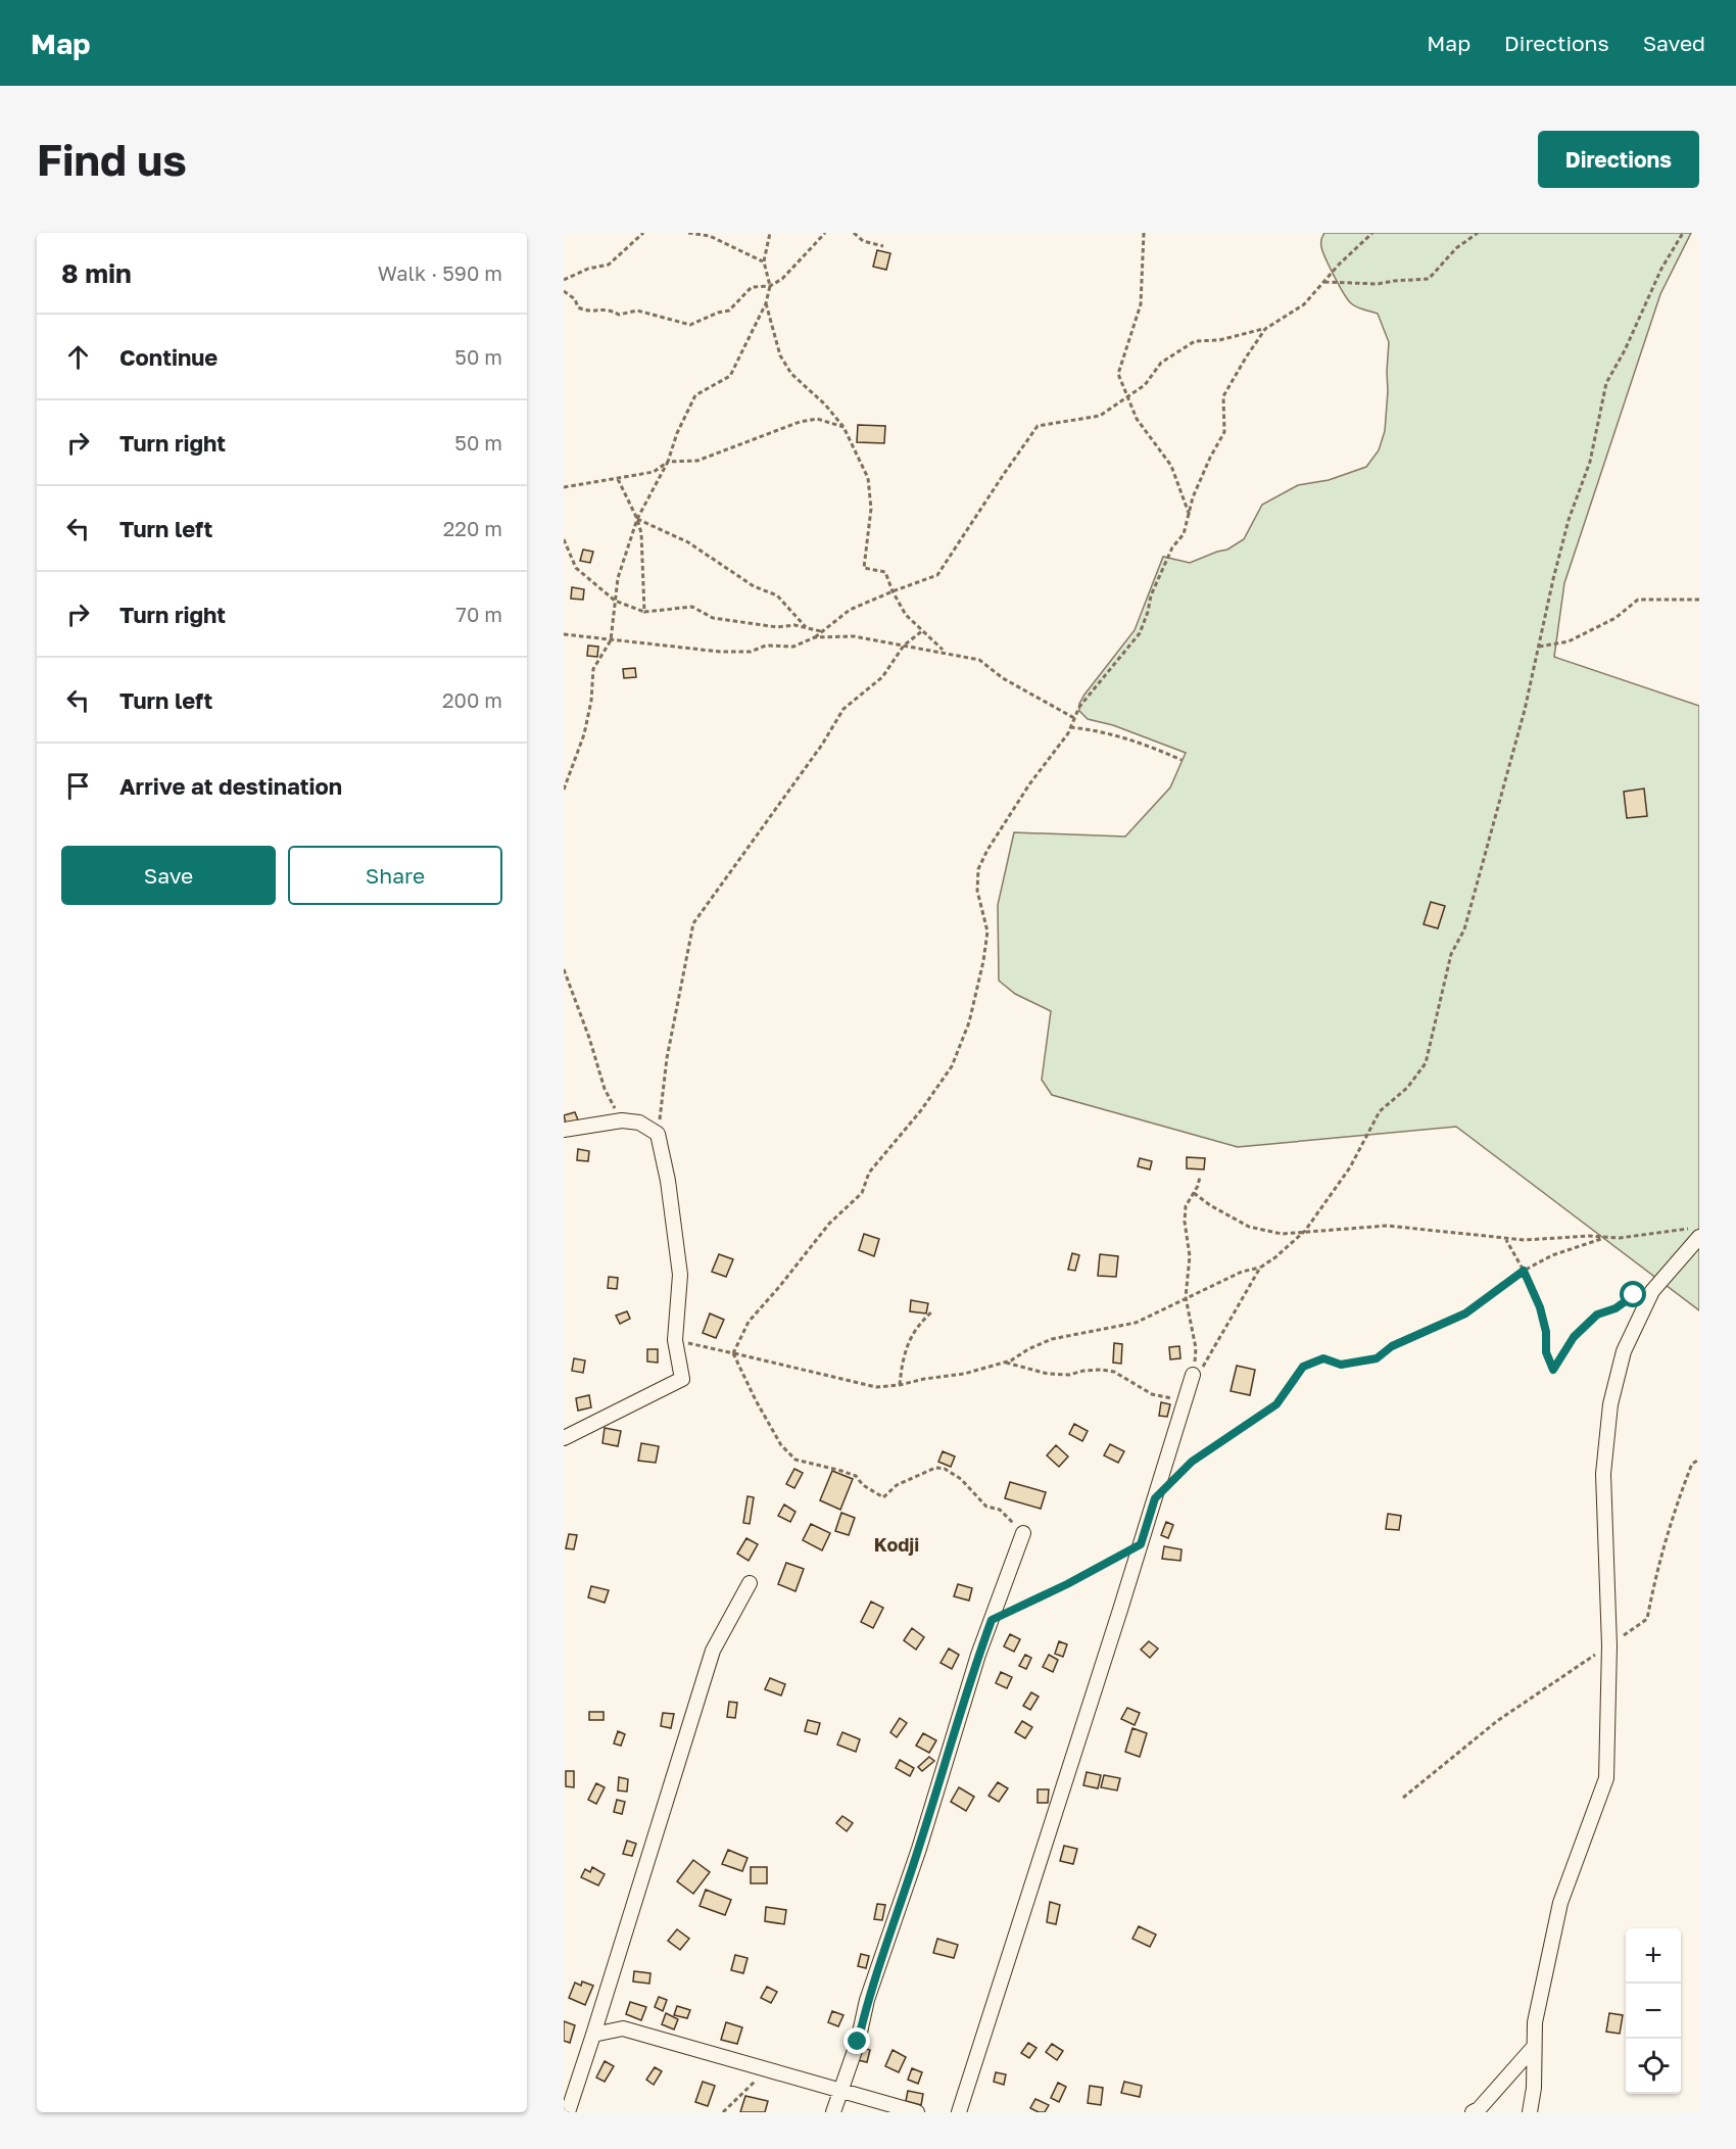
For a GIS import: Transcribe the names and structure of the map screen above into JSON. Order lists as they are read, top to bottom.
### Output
{
  "districts": ["Kodji"],
  "page": {
    "header": "Map",
    "nav": ["Map", "Directions", "Saved"],
    "buttons": [
      "Directions",
      ["Save", "Share"]
    ],
    "title": "Find us",
    "heading": ["8 min", "Walk · 590 m"],
    "list": [
      ["Continue", "50 m"],
      ["Turn right", "50 m"],
      ["Turn left", "220 m"],
      ["Turn right", "70 m"],
      ["Turn left", "200 m"],
      "Arrive at destination"
    ],
    "map_buttons": ["+", "−"]
  }
}
